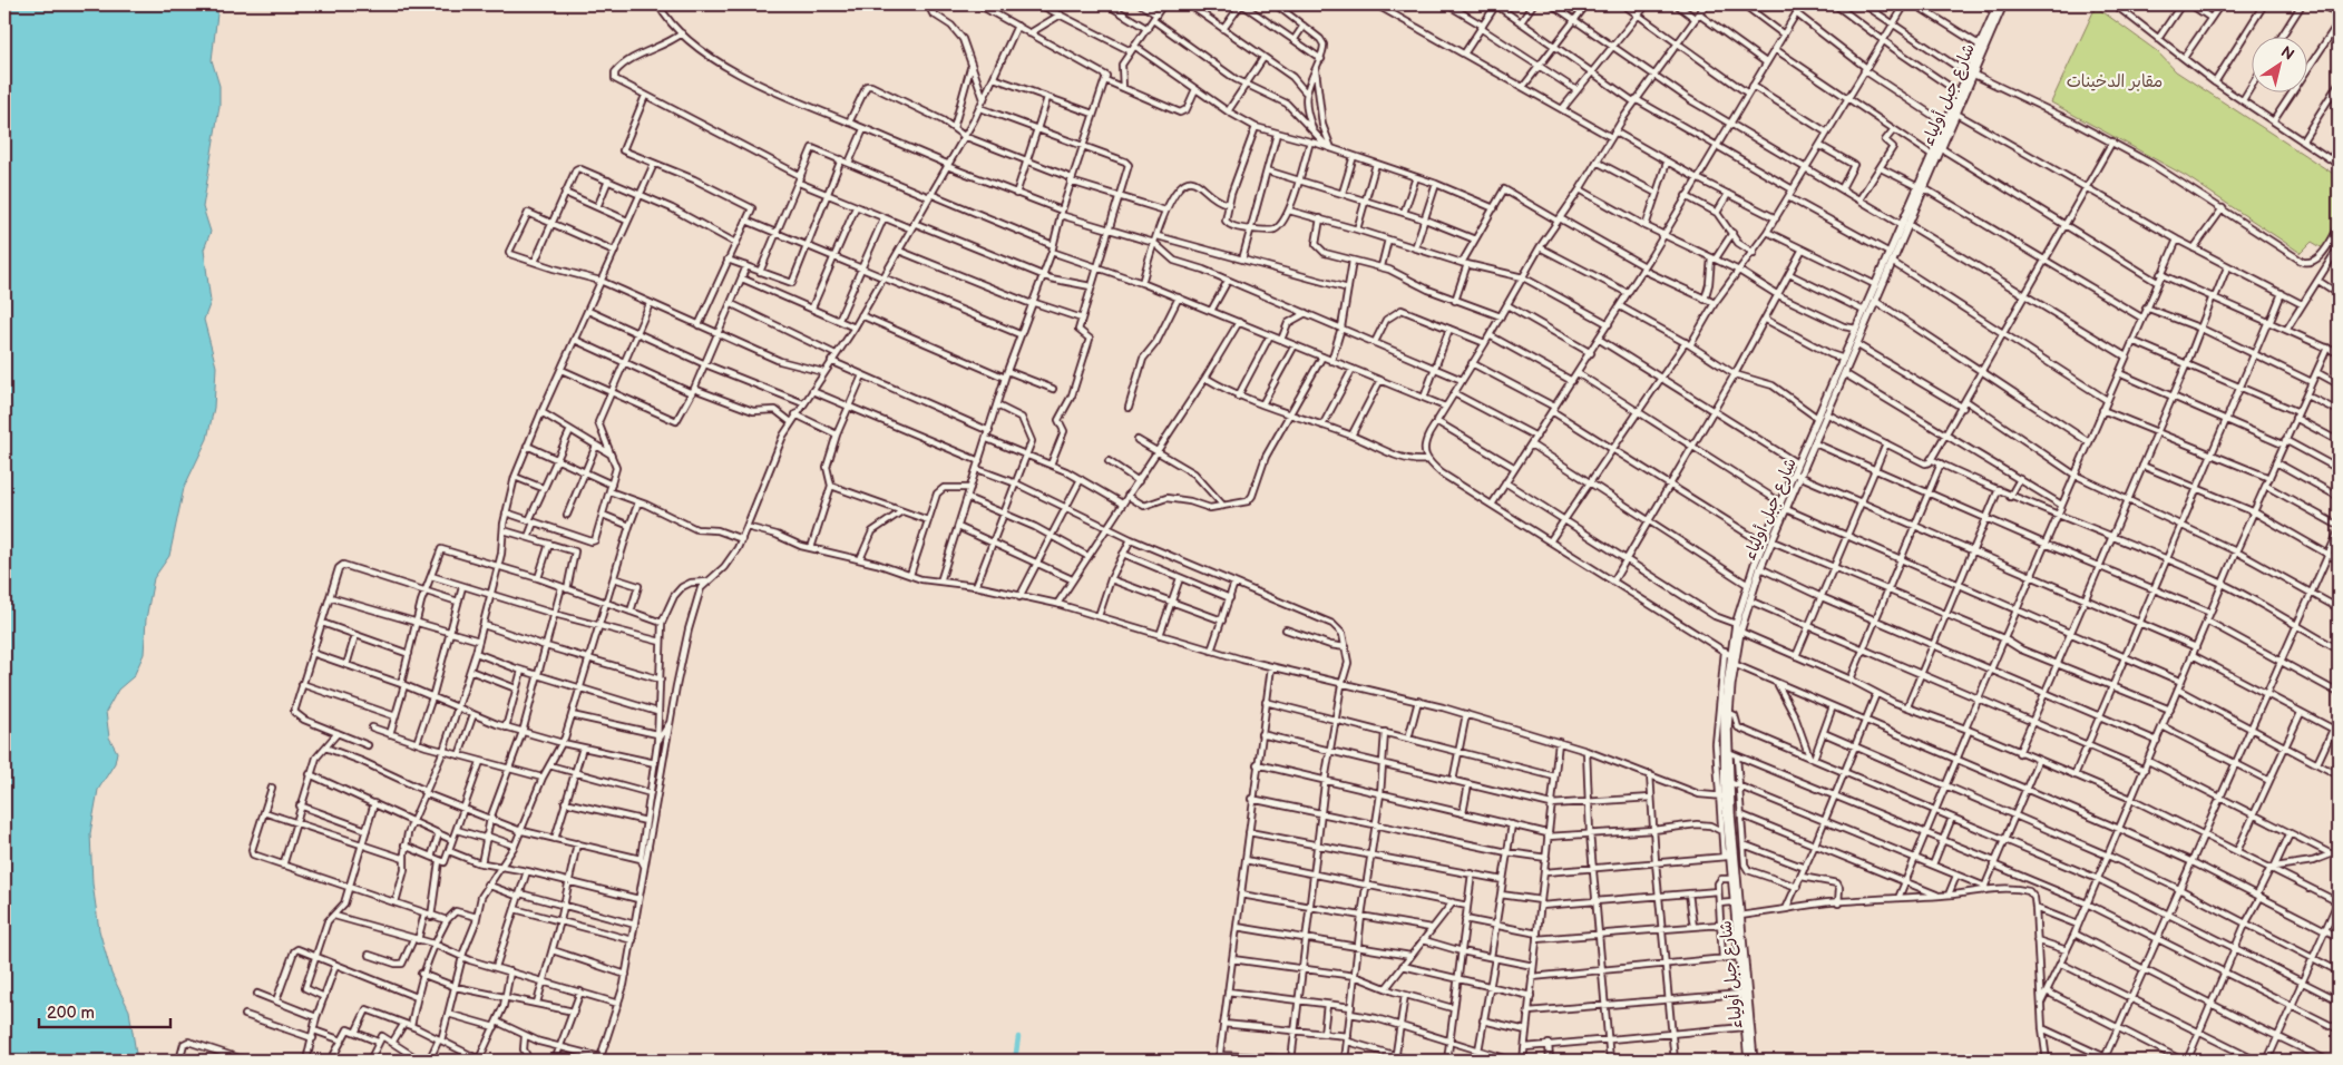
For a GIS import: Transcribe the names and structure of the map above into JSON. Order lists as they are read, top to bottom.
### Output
{
  "streets": {
    "main road": ["شارع جبل أولياء"]
  },
  "parks": ["مقابر الدخينات"],
  "scale_bar": "200 m",
  "north": "top right"
}
